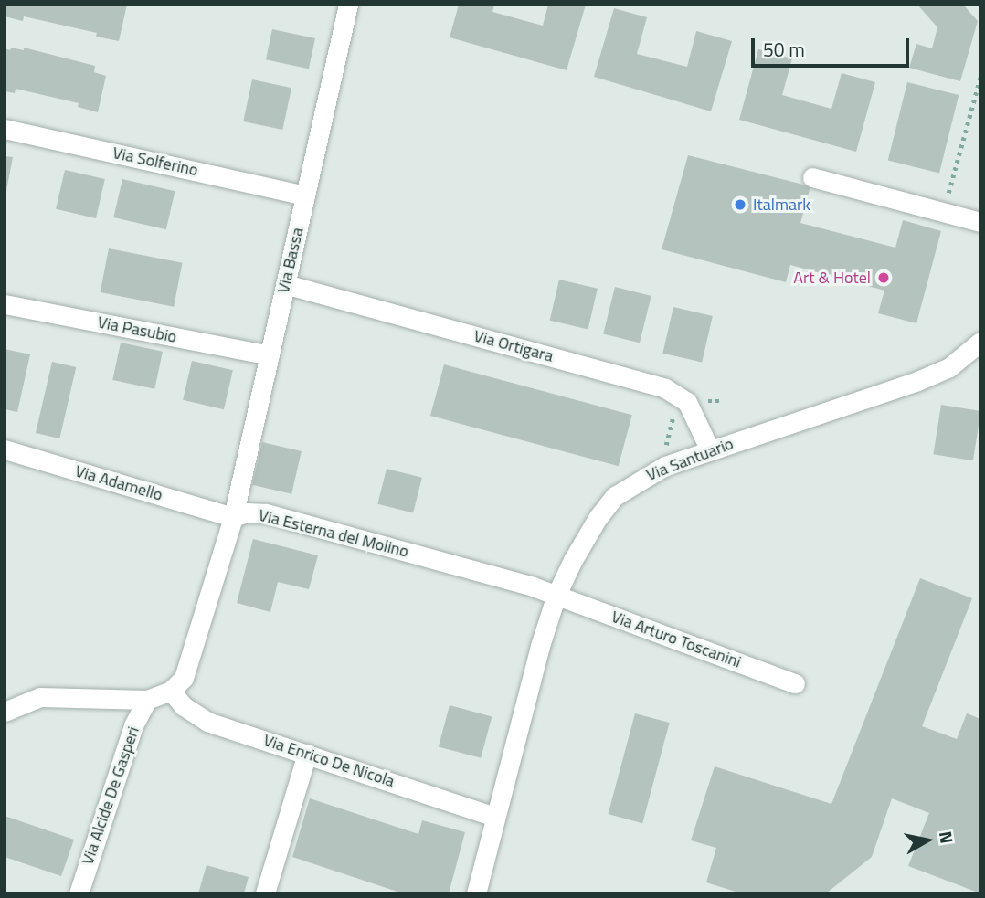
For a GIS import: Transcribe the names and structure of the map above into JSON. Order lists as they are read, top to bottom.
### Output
{
  "streets": {
    "street": [
      "Via Solferino",
      "Via Bassa",
      "Via Pasubio",
      "Via Ortigara",
      "Via Santuario",
      "Via Adamello",
      "Via Esterna del Molino",
      "Via Arturo Toscanini",
      "Via Enrico De Nicola",
      "Via Alcide De Gasperi"
    ]
  },
  "crossings": [
    ["Via Solferino", "Via Bassa"],
    ["Via Bassa", "Via Pasubio"],
    ["Via Bassa", "Via Ortigara"],
    ["Via Bassa", "Via Adamello"],
    ["Via Bassa", "Via Esterna del Molino"],
    ["Via Ortigara", "Via Santuario"],
    ["Via Santuario", "Via Esterna del Molino"],
    ["Via Santuario", "Via Arturo Toscanini"],
    ["Via Santuario", "Via Enrico De Nicola"],
    ["Via Adamello", "Via Esterna del Molino"],
    ["Via Esterna del Molino", "Via Arturo Toscanini"]
  ],
  "places": ["Italmark", "Art & Hotel"],
  "scale_bar": "50 m",
  "north": "right"
}
